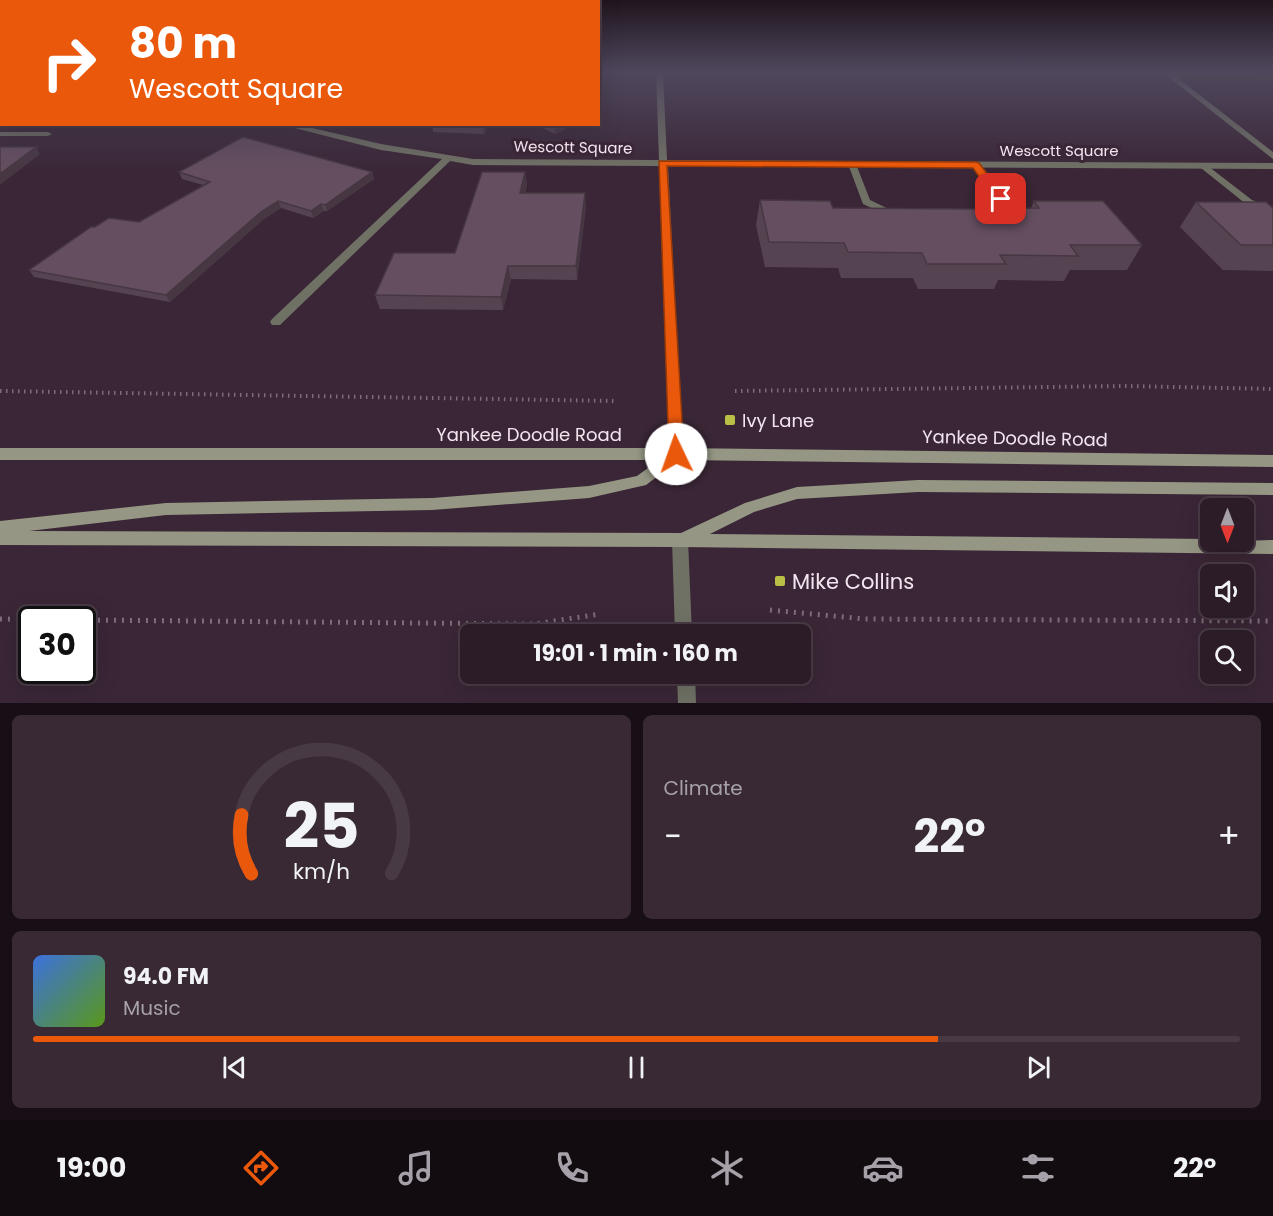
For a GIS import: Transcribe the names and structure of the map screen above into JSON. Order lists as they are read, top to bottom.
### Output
{
  "streets": {
    "main road": ["Yankee Doodle Road"],
    "street": ["Wescott Square"]
  },
  "places": {
    "transit": ["Ivy Lane", "Mike Collins"]
  },
  "north": "bottom",
  "page": {
    "turn": ["80 m", "Wescott Square"],
    "limit": "30",
    "trip": "19:01 · 1 min · 160 m",
    "tile": "Climate",
    "heat": ["−", "22°", "+"],
    "song": ["94.0 FM", "Music"],
    "tabs": ["19:00", "22°"],
    "gauge": ["25", "km/h"]
  }
}
